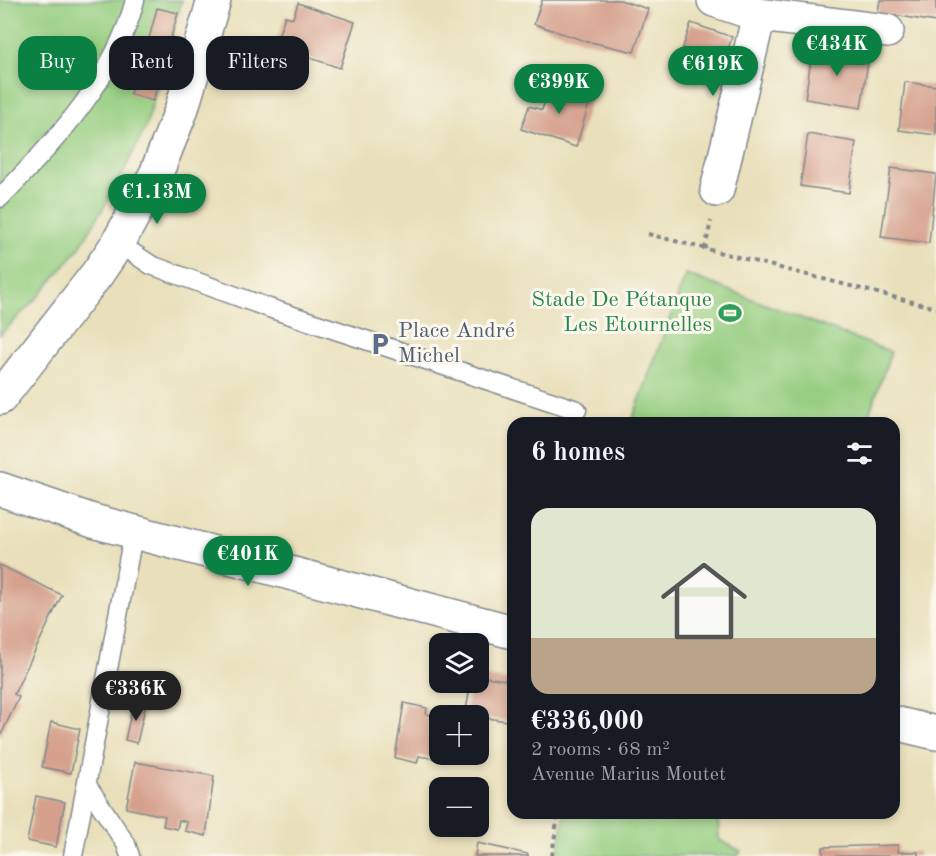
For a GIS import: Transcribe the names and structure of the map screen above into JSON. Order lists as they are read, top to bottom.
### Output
{
  "places": {
    "sports": ["Stade De Pétanque Les Etournelles"],
    "parking": ["Place André Michel"]
  },
  "page": {
    "price": [
      "€434K",
      "€619K",
      "€399K",
      "€1.13M",
      "€401K",
      "€336K"
    ],
    "chip": ["Buy", "Rent", "Filters"],
    "heading": "6 homes",
    "list": [
      {
        "name": "€336,000",
        "note": "2 rooms · 68 m² · Avenue Marius Moutet"
      }
    ],
    "map_buttons": ["+", "−"]
  }
}
